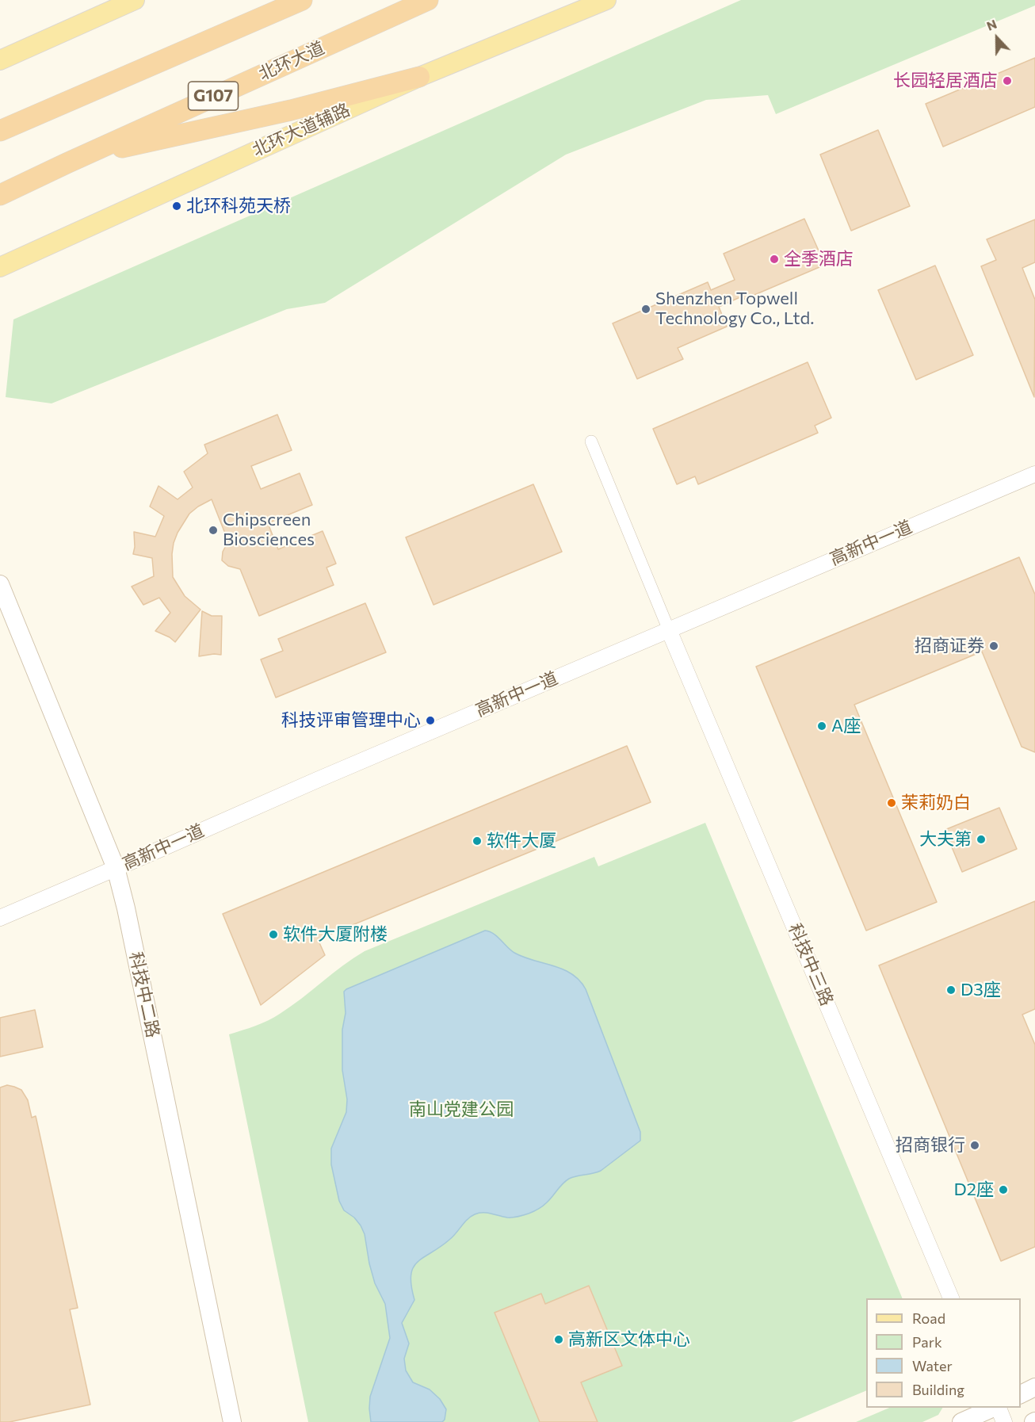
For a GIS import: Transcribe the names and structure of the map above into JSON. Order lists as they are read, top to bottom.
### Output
{
  "streets": {
    "highway": ["北环大道", "G107"],
    "main road": ["北环大道辅路", "科技中二路"],
    "street": ["高新中一道", "科技中三路"]
  },
  "crossings": [
    ["高新中一道", "科技中三路"],
    ["高新中一道", "科技中二路"]
  ],
  "parks": ["南山党建公园"],
  "places": [
    "长园轻居酒店",
    "北环科苑天桥",
    "全季酒店",
    "Shenzhen Topwell Technology Co., Ltd.",
    "Chipscreen Biosciences",
    "招商证券",
    "科技评审管理中心",
    "A座",
    "茉莉奶白",
    "大夫第",
    "软件大厦",
    "软件大厦附楼",
    "D3座",
    "招商银行",
    "D2座",
    "高新区文体中心"
  ],
  "legend": [
    "Road",
    "Park",
    "Water",
    "Building"
  ],
  "north": "top"
}
